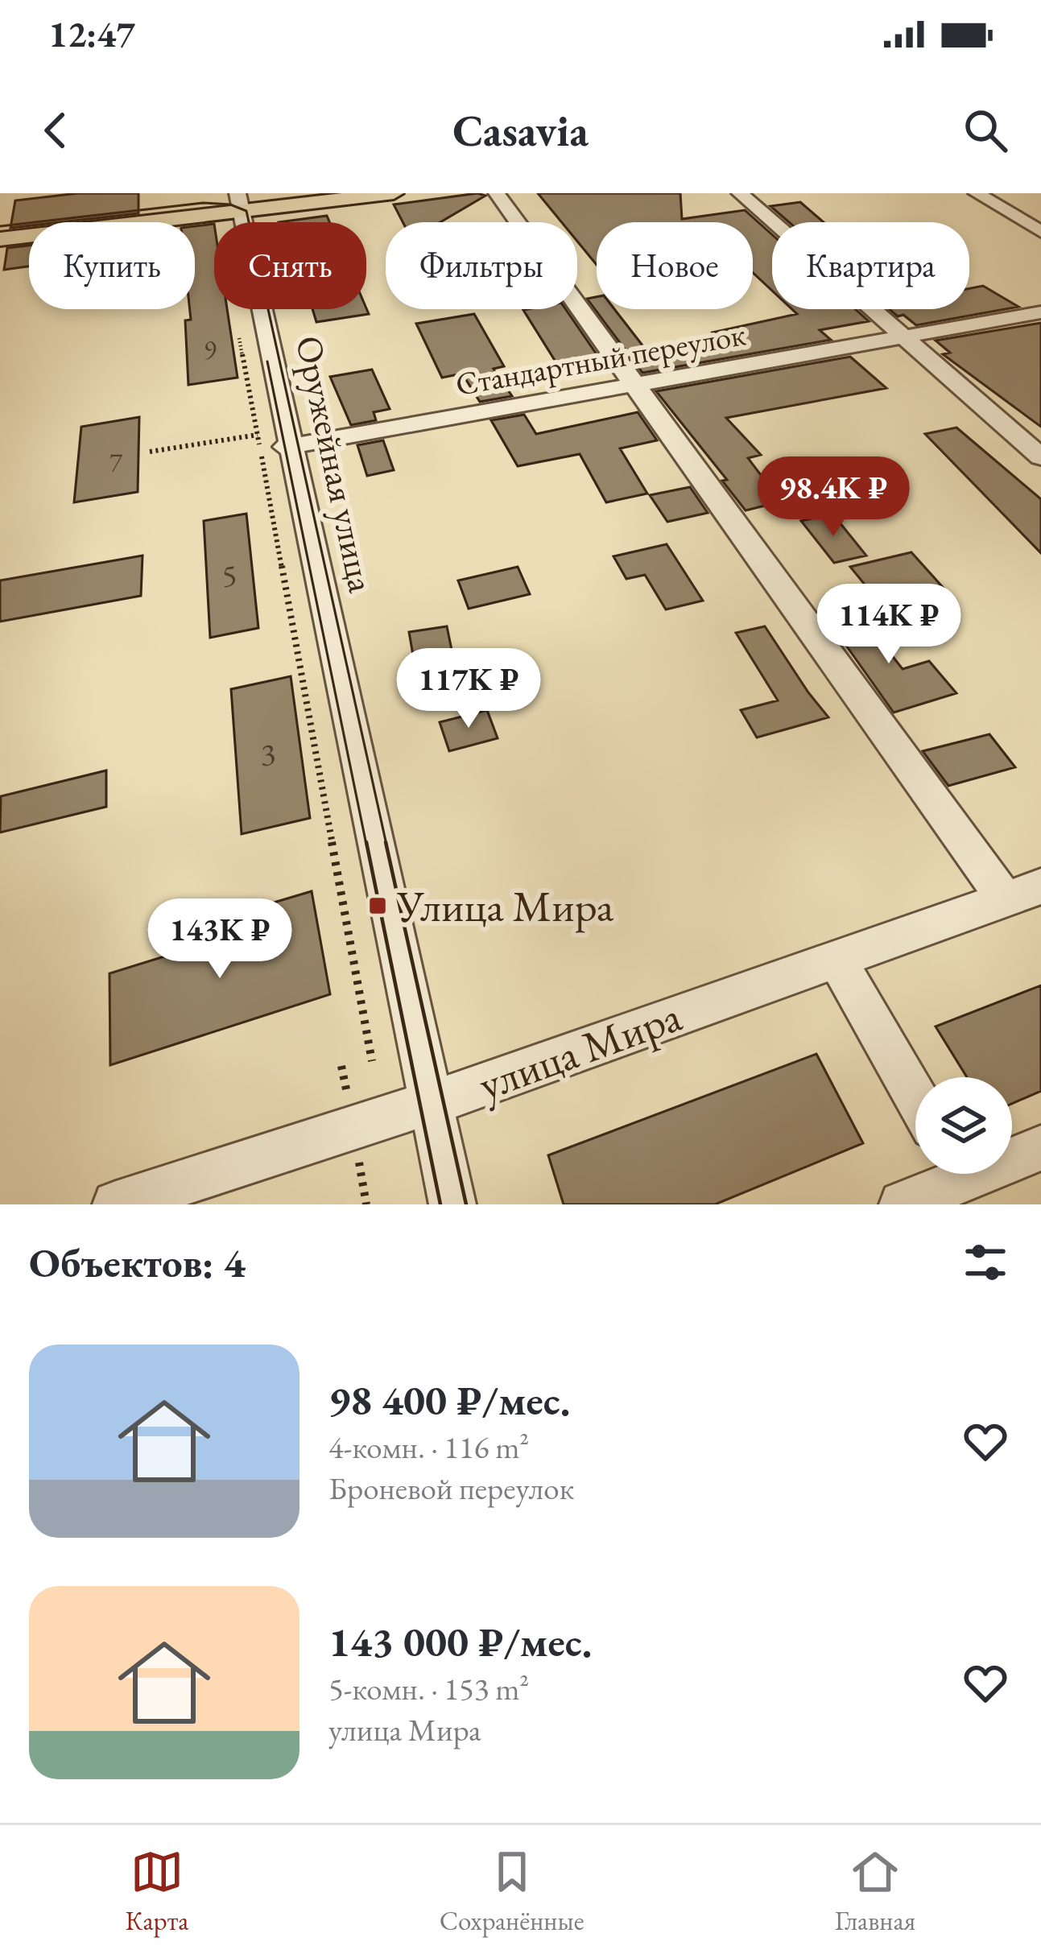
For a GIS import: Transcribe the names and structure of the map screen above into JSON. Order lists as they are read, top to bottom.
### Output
{
  "streets": {
    "street": ["Стандартный переулок", "Оружейная улица", "улица Мира"]
  },
  "crossings": [
    ["Стандартный переулок", "Оружейная улица"],
    ["Оружейная улица", "улица Мира"]
  ],
  "places": {
    "transit": ["Улица Мира"]
  },
  "house_numbers": [
    "9",
    "7",
    "5",
    "3"
  ],
  "page": {
    "status": "12:47",
    "header": "Casavia",
    "chip": [
      "Купить",
      "Снять",
      "Фильтры",
      "Новое",
      "Квартира"
    ],
    "price": [
      "98.4K ₽",
      "114K ₽",
      "117K ₽",
      "143K ₽"
    ],
    "heading": "Объектов: 4",
    "list": [
      {
        "name": "98 400 ₽/мес.",
        "note": "4-комн. · 116 m² · Броневой переулок"
      },
      {
        "name": "143 000 ₽/мес.",
        "note": "5-комн. · 153 m² · улица Мира"
      }
    ],
    "tabs": ["Карта", "Сохранённые", "Главная"]
  }
}
